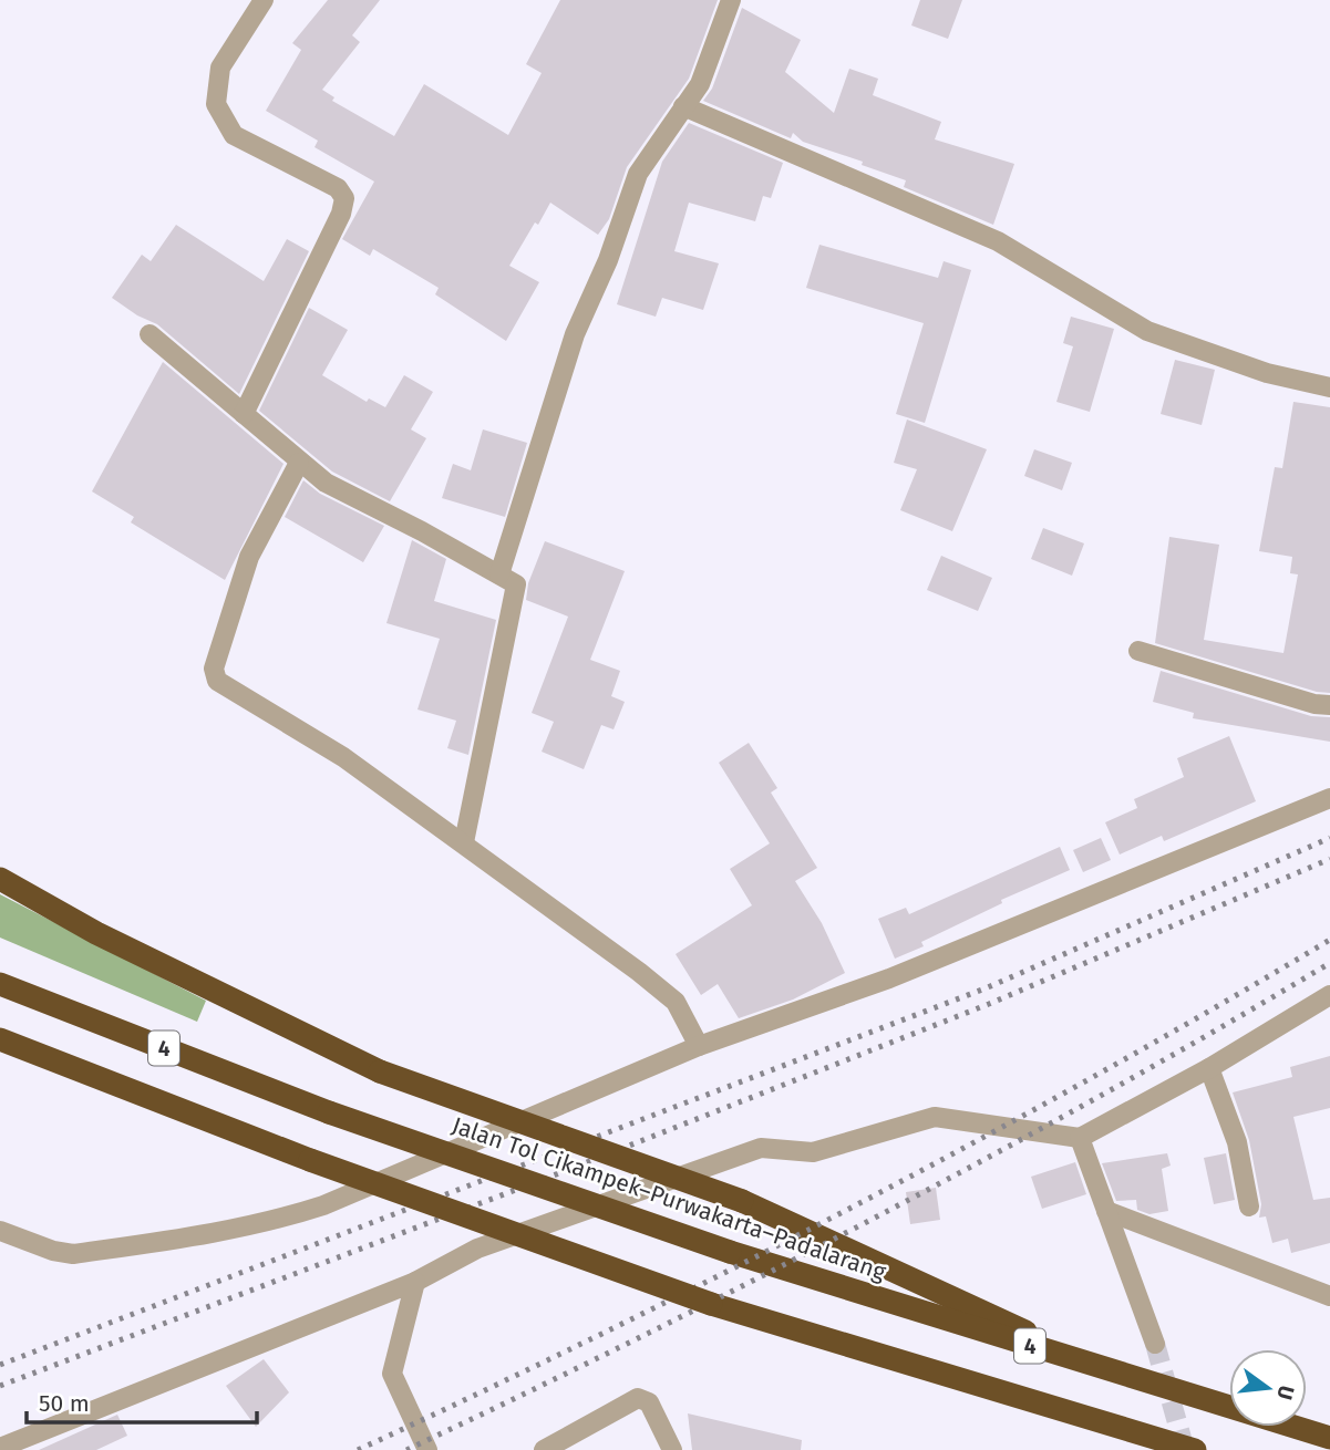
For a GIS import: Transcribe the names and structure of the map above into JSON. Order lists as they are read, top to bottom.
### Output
{
  "streets": {
    "highway": ["4", "Jalan Tol Cikampek–Purwakarta–Padalarang"]
  },
  "scale_bar": "50 m",
  "north": "right"
}
